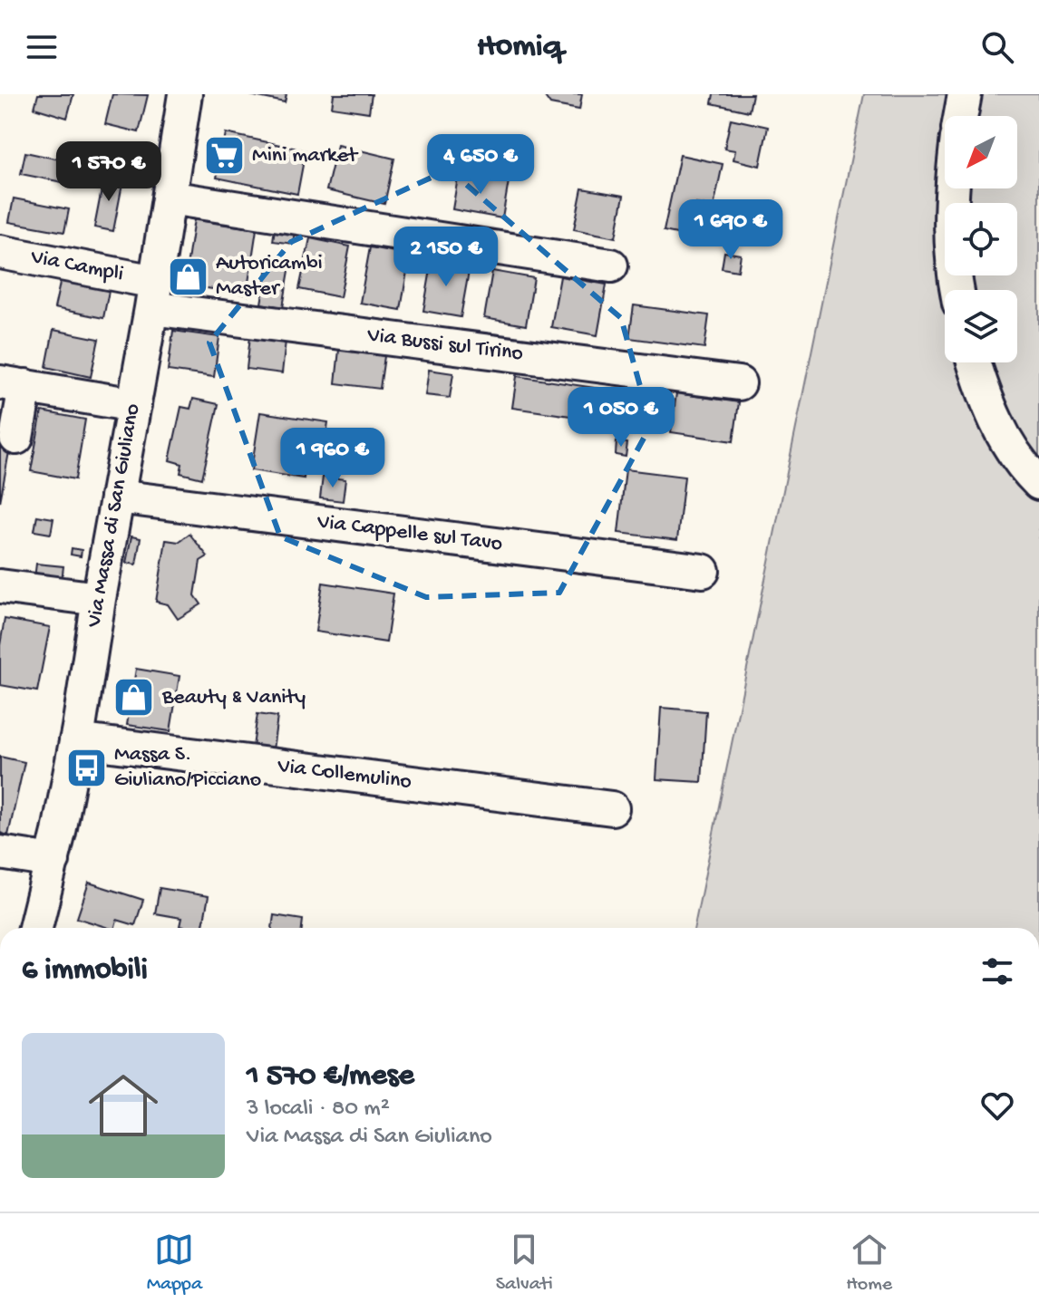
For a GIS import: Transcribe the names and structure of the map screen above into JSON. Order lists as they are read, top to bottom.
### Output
{
  "streets": {
    "street": [
      "Via Campli",
      "Via Bussi sul Tirino",
      "Via Massa di San Giuliano",
      "Via Cappelle sul Tavo",
      "Via Collemulino"
    ]
  },
  "crossings": [
    ["Via Campli", "Via Bussi sul Tirino"],
    ["Via Campli", "Via Massa di San Giuliano"],
    ["Via Bussi sul Tirino", "Via Massa di San Giuliano"],
    ["Via Massa di San Giuliano", "Via Cappelle sul Tavo"],
    ["Via Massa di San Giuliano", "Via Collemulino"]
  ],
  "places": {
    "supermarket": ["Mini market"],
    "shop": ["Autoricambi Master", "Beauty & Vanity"],
    "bus stop": ["Massa S. Giuliano/Picciano"]
  },
  "north": "bottom left",
  "page": {
    "header": "Homiq",
    "price": [
      "4 650 €",
      "1 570 €",
      "1 690 €",
      "2 150 €",
      "1 050 €",
      "1 960 €"
    ],
    "heading": "6 immobili",
    "list": [
      {
        "name": "1 570 €/mese",
        "note": "3 locali · 80 m² · Via Massa di San Giuliano"
      }
    ],
    "tabs": ["Mappa", "Salvati", "Home"]
  }
}
